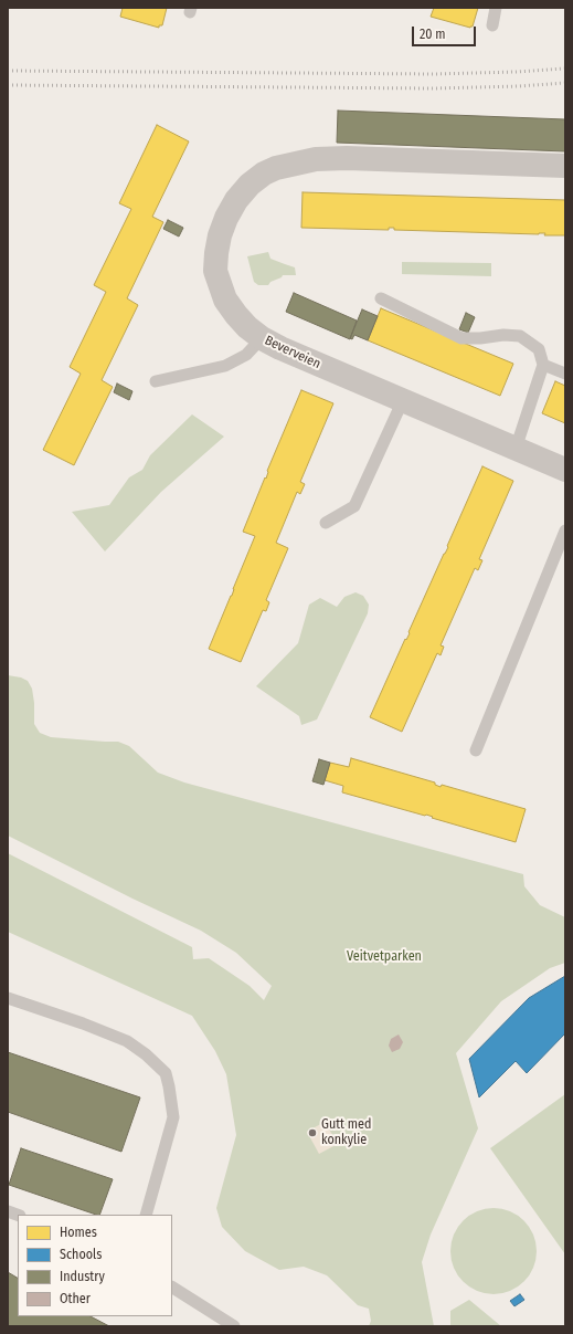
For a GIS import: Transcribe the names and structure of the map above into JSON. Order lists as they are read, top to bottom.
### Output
{
  "streets": {
    "street": ["Beverveien"]
  },
  "parks": ["Veitvetparken"],
  "places": ["Gutt med konkylie"],
  "legend": [
    "Homes",
    "Schools",
    "Industry",
    "Other"
  ],
  "scale_bar": "20 m"
}
